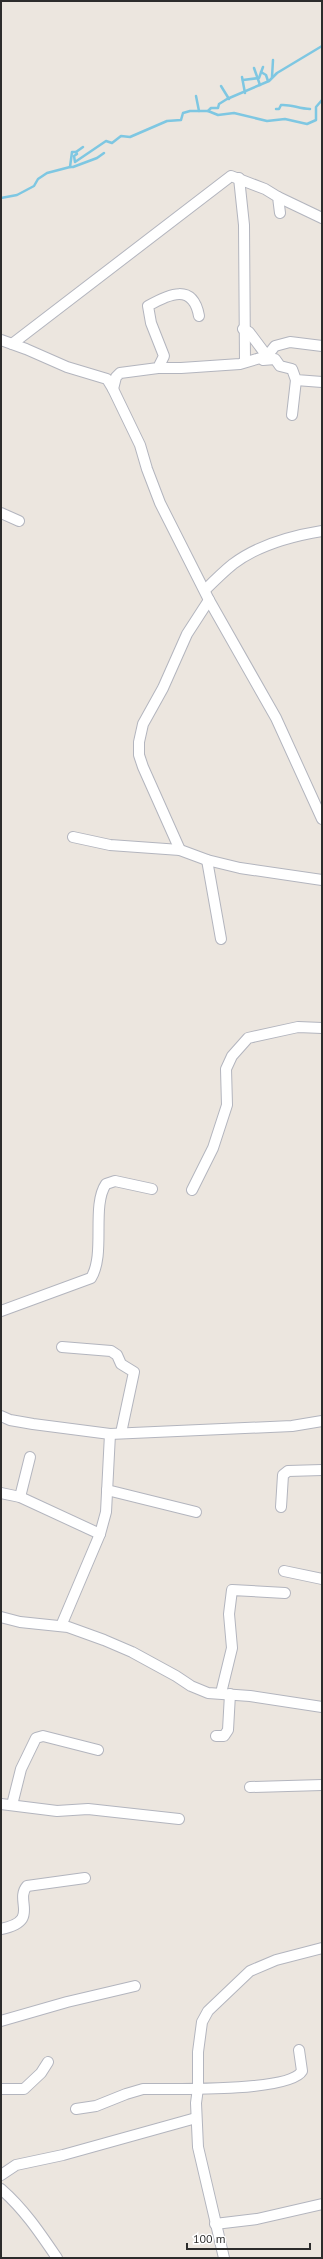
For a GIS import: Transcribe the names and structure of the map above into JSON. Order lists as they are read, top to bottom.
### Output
{
  "scale_bar": "100 m"
}
